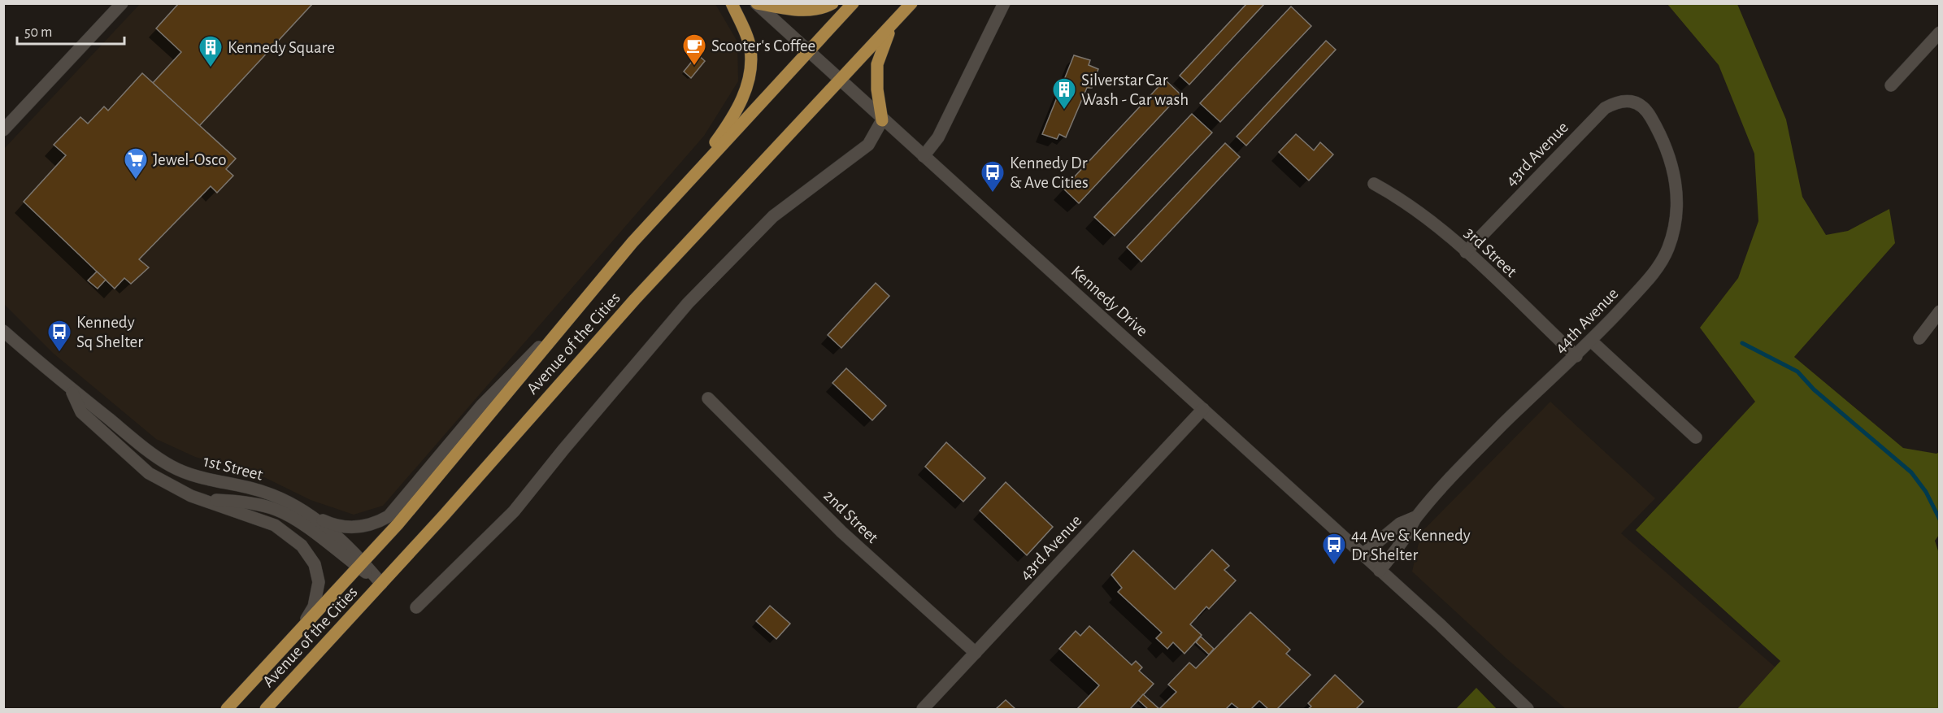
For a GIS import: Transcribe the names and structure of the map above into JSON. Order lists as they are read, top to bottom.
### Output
{
  "streets": {
    "main road": ["Avenue of the Cities"],
    "street": [
      "43rd Avenue",
      "3rd Street",
      "Kennedy Drive",
      "44th Avenue",
      "1st Street",
      "2nd Street"
    ]
  },
  "crossings": [
    ["43rd Avenue", "3rd Street"],
    ["43rd Avenue", "Kennedy Drive"],
    ["43rd Avenue", "44th Avenue"],
    ["43rd Avenue", "2nd Street"],
    ["3rd Street", "44th Avenue"],
    ["Kennedy Drive", "44th Avenue"],
    ["Kennedy Drive", "Avenue of the Cities"],
    ["Avenue of the Cities", "1st Street"]
  ],
  "places": {
    "cafe": ["Scooter's Coffee"],
    "building": ["Kennedy Square", "Silverstar Car Wash - Car wash"],
    "supermarket": ["Jewel-Osco"],
    "bus stop": ["Kennedy Dr & Ave Cities", "Kennedy Sq Shelter", "44 Ave & Kennedy Dr Shelter"]
  },
  "scale_bar": "50 m"
}
